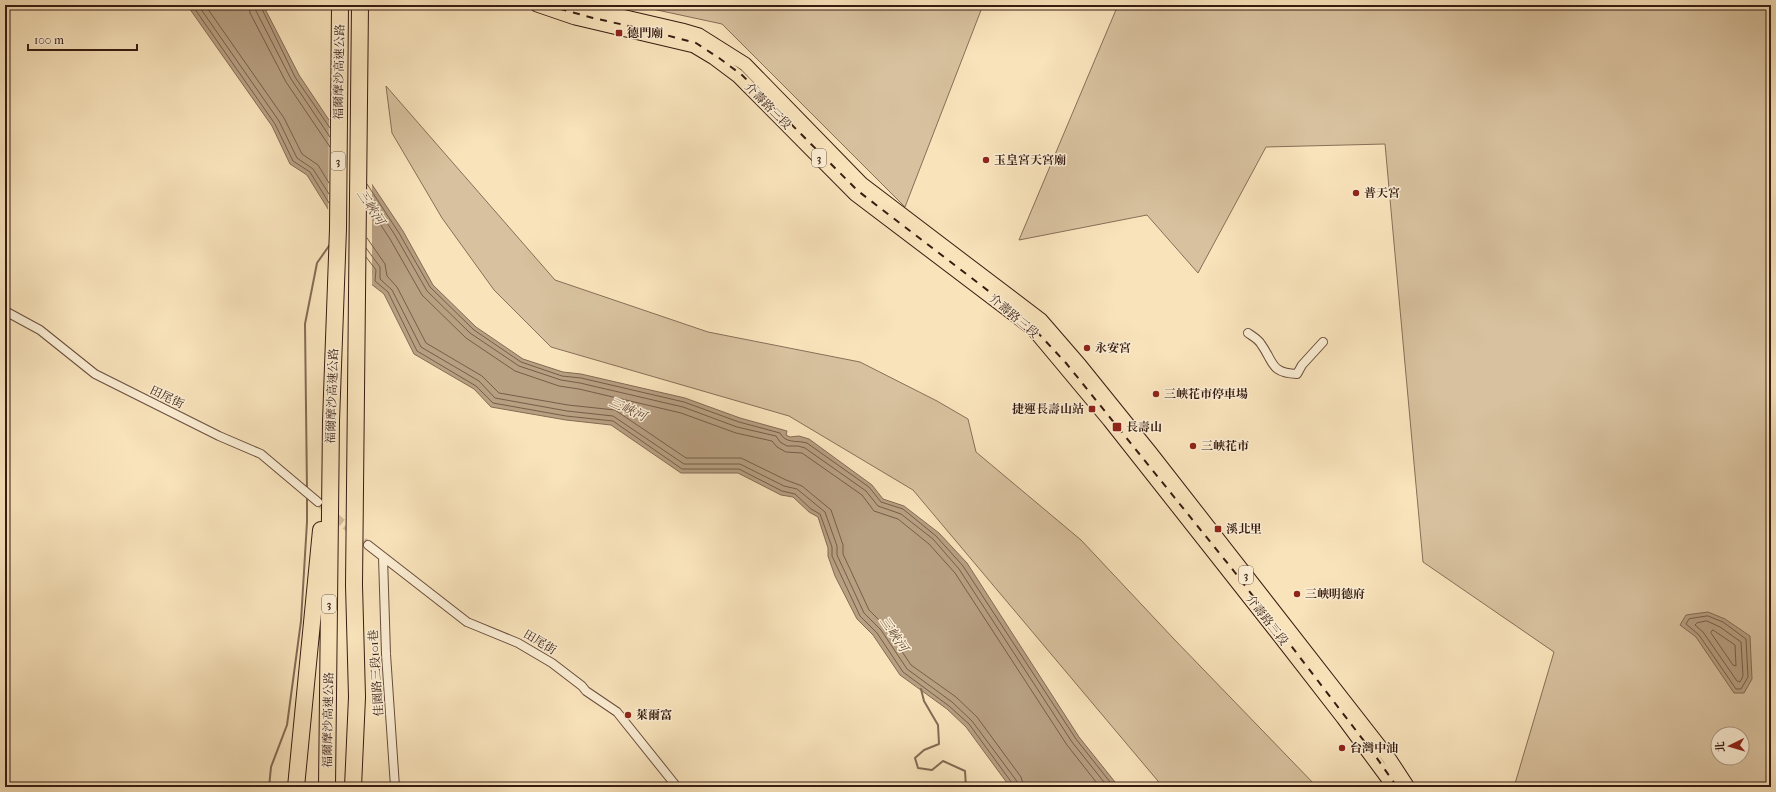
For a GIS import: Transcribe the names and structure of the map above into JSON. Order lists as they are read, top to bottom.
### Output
{
  "streets": {
    "highway": ["福爾摩沙高速公路", "3"],
    "main road": ["介壽路三段"],
    "street": ["田尾街", "佳園路三段101巷"]
  },
  "crossings": [
    ["田尾街", "佳園路三段101巷"]
  ],
  "water": ["三峽河"],
  "places": {
    "transit": [
      "德門廟",
      "捷運長壽山站",
      "長壽山",
      "溪北里"
    ],
    "other": [
      "玉皇宮天宮廟",
      "普天宮",
      "永安宮",
      "三峽花市停車場",
      "三峽花市",
      "三峽明德府",
      "萊爾富",
      "台灣中油"
    ]
  },
  "scale_bar": "100 m",
  "north": "left"
}
